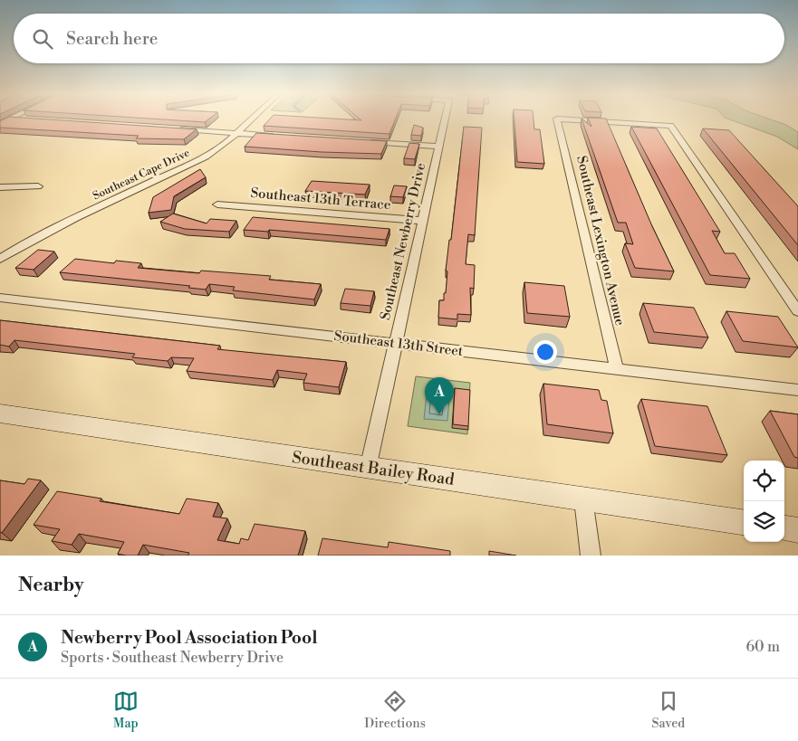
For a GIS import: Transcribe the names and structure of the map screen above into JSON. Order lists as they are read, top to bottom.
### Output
{
  "streets": {
    "main road": ["Southeast Bailey Road"],
    "street": [
      "Southeast Cape Drive",
      "Southeast 13th Terrace",
      "Southeast Lexington Avenue",
      "Southeast Newberry Drive",
      "Southeast 13th Street"
    ]
  },
  "crossings": [
    ["Southeast 13th Terrace", "Southeast Newberry Drive"],
    ["Southeast Lexington Avenue", "Southeast 13th Street"],
    ["Southeast Newberry Drive", "Southeast 13th Street"],
    ["Southeast Newberry Drive", "Southeast Bailey Road"]
  ],
  "page": {
    "search": "Search here",
    "pins": "A",
    "heading": "Nearby",
    "list": [
      {
        "mark": "A",
        "name": "Newberry Pool Association Pool",
        "note": "Sports · Southeast Newberry Drive",
        "value": "60 m"
      }
    ],
    "nav": ["Map", "Directions", "Saved"]
  }
}
